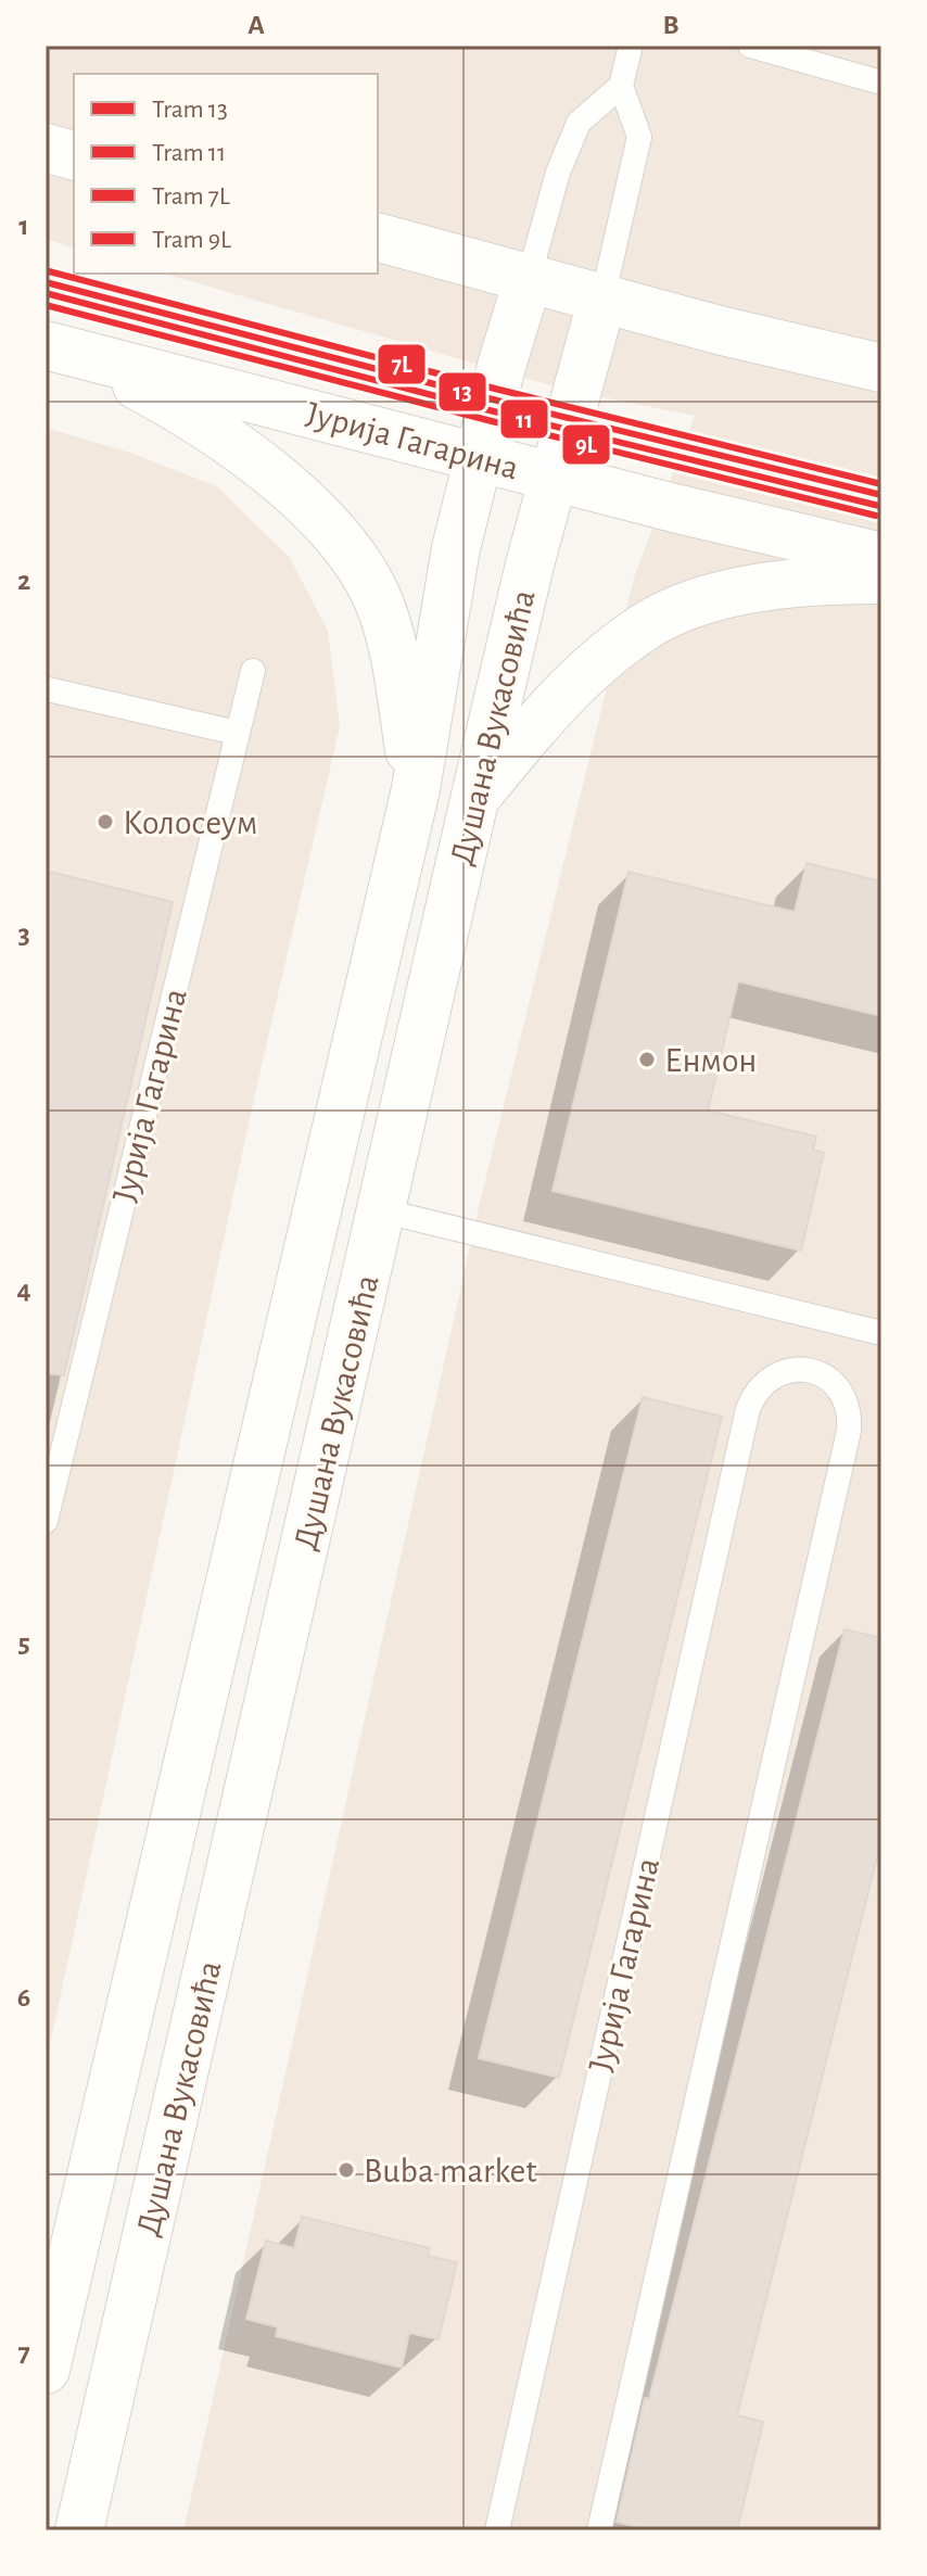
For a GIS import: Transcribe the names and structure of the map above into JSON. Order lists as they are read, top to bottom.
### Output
{
  "streets": {
    "street": ["Јурија Гагарина", "Душана Вукасовића"]
  },
  "crossings": [
    ["Јурија Гагарина", "Душана Вукасовића"]
  ],
  "places": ["Колосеум", "Енмон", "Buba market"],
  "lines": [
    "tram line 7L",
    "tram line 13",
    "tram line 11",
    "tram line 9L"
  ],
  "legend": [
    "Tram 13",
    "Tram 11",
    "Tram 7L",
    "Tram 9L"
  ],
  "grid": {
    "columns": ["A", "B"],
    "rows": [
      "1",
      "2",
      "3",
      "4",
      "5",
      "6",
      "7"
    ]
  }
}
